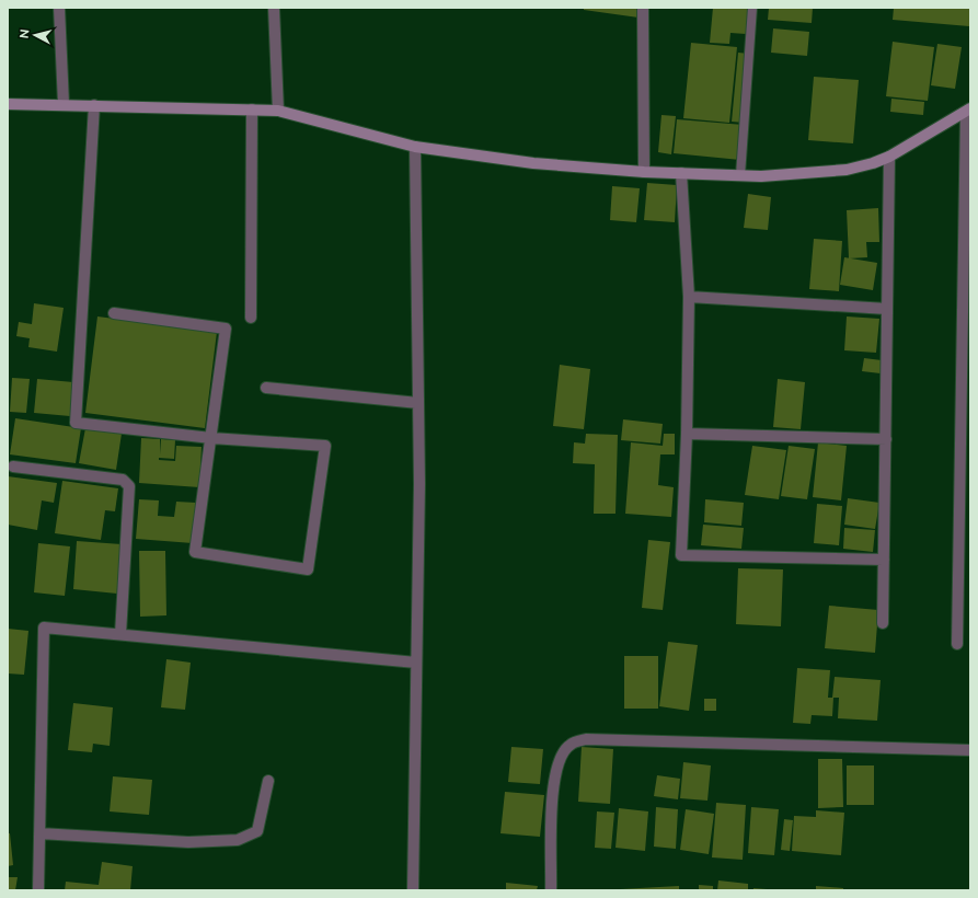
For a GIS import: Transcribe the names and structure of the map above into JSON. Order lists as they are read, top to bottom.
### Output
{
  "north": "left"
}
